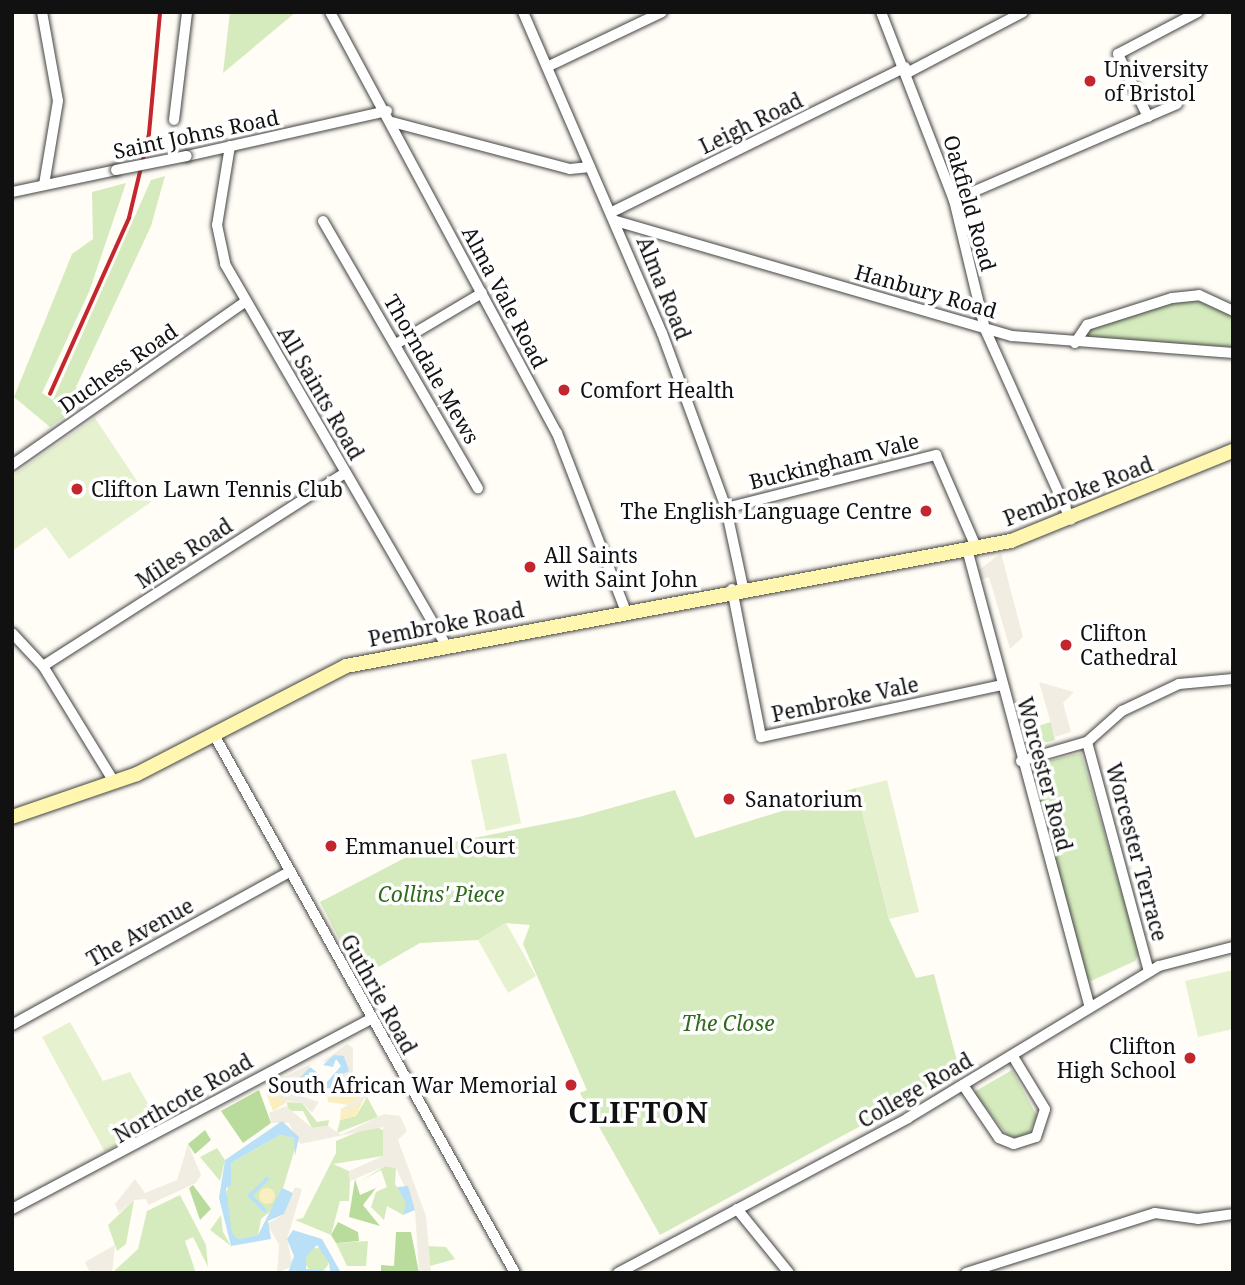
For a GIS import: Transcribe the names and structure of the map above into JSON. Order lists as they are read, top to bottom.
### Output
{
  "streets": {
    "main road": ["Pembroke Road"],
    "street": [
      "Leigh Road",
      "Saint Johns Road",
      "Oakfield Road",
      "Alma Road",
      "Hanbury Road",
      "Alma Vale Road",
      "Duchess Road",
      "Thorndale Mews",
      "All Saints Road",
      "Buckingham Vale",
      "Miles Road",
      "Pembroke Vale",
      "Worcester Road",
      "Worcester Terrace",
      "The Avenue",
      "Guthrie Road",
      "College Road",
      "Northcote Road"
    ]
  },
  "crossings": [
    ["Leigh Road", "Oakfield Road"],
    ["Leigh Road", "Alma Road"],
    ["Leigh Road", "Hanbury Road"],
    ["Saint Johns Road", "Alma Road"],
    ["Saint Johns Road", "Alma Vale Road"],
    ["Saint Johns Road", "All Saints Road"],
    ["Oakfield Road", "Hanbury Road"],
    ["Oakfield Road", "Pembroke Road"],
    ["Alma Road", "Hanbury Road"],
    ["Alma Road", "Buckingham Vale"],
    ["Alma Road", "Pembroke Road"],
    ["Alma Road", "Pembroke Vale"],
    ["Alma Vale Road", "Pembroke Road"],
    ["Duchess Road", "All Saints Road"],
    ["All Saints Road", "Pembroke Road"],
    ["All Saints Road", "Miles Road"],
    ["Buckingham Vale", "Pembroke Road"],
    ["Buckingham Vale", "Worcester Road"],
    ["Pembroke Road", "Pembroke Vale"],
    ["Pembroke Road", "Worcester Road"],
    ["Pembroke Road", "Guthrie Road"],
    ["Pembroke Vale", "Worcester Road"],
    ["Worcester Road", "College Road"],
    ["Worcester Terrace", "College Road"],
    ["The Avenue", "Guthrie Road"],
    ["Guthrie Road", "Northcote Road"]
  ],
  "districts": ["CLIFTON"],
  "parks": ["Collins' Piece", "The Close"],
  "places": [
    "University of Bristol",
    "Comfort Health",
    "Clifton Lawn Tennis Club",
    "The English Language Centre",
    "All Saints with Saint John",
    "Clifton Cathedral",
    "Sanatorium",
    "Emmanuel Court",
    "Clifton High School",
    "South African War Memorial"
  ]
}
